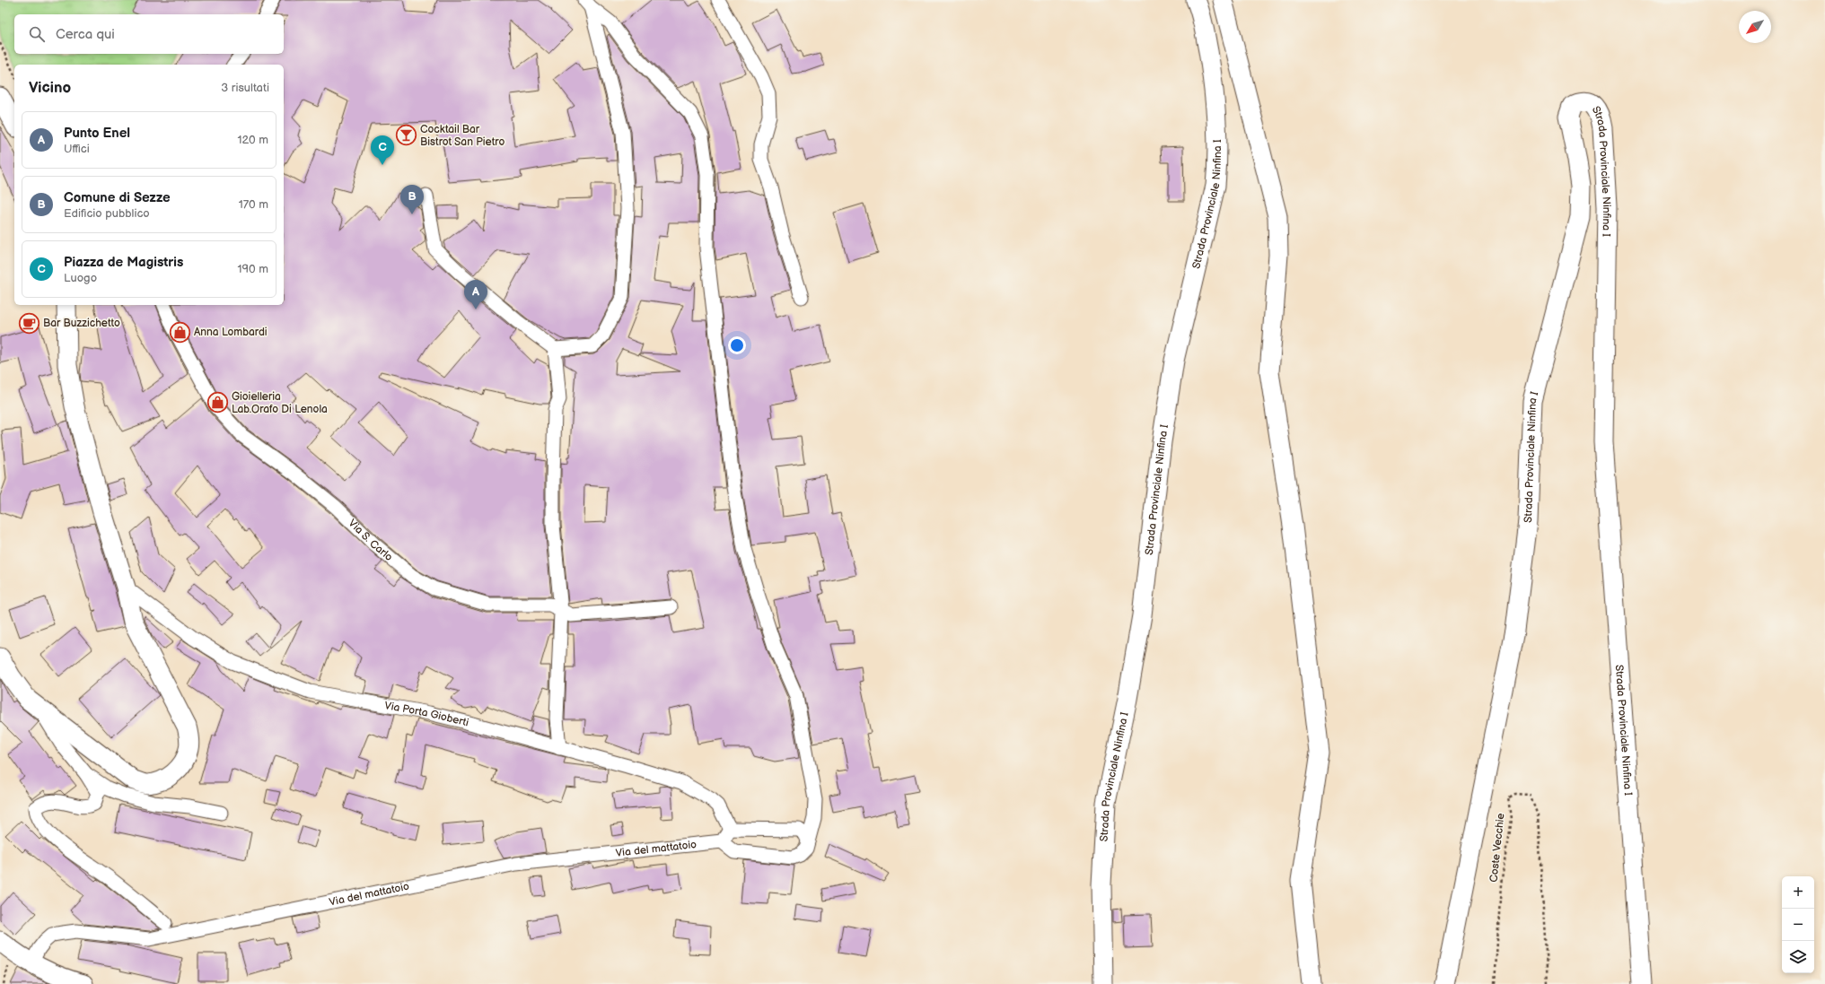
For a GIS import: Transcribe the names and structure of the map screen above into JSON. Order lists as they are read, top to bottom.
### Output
{
  "streets": {
    "street": [
      "Strada Provinciale Ninfina I",
      "Via S. Carlo",
      "Via Porta Gioberti",
      "Via del mattatoio"
    ],
    "path": ["Coste Vecchie"]
  },
  "places": {
    "bar": ["Cocktail Bar Bistrot San Pietro"],
    "cafe": ["Bar Buzzichetto"],
    "shop": ["Anna Lombardi", "Gioielleria Lab.Orafo Di Lenola"]
  },
  "north": "bottom left",
  "page": {
    "search": "Cerca qui",
    "heading": ["Vicino", "3 risultati"],
    "list": [
      {
        "mark": "A",
        "name": "Punto Enel",
        "note": "Uffici",
        "value": "120 m"
      },
      {
        "mark": "B",
        "name": "Comune di Sezze",
        "note": "Edificio pubblico",
        "value": "170 m"
      },
      {
        "mark": "C",
        "name": "Piazza de Magistris",
        "note": "Luogo",
        "value": "190 m"
      }
    ],
    "pins": ["C", "B", "A"],
    "map_buttons": ["+", "−"]
  }
}
